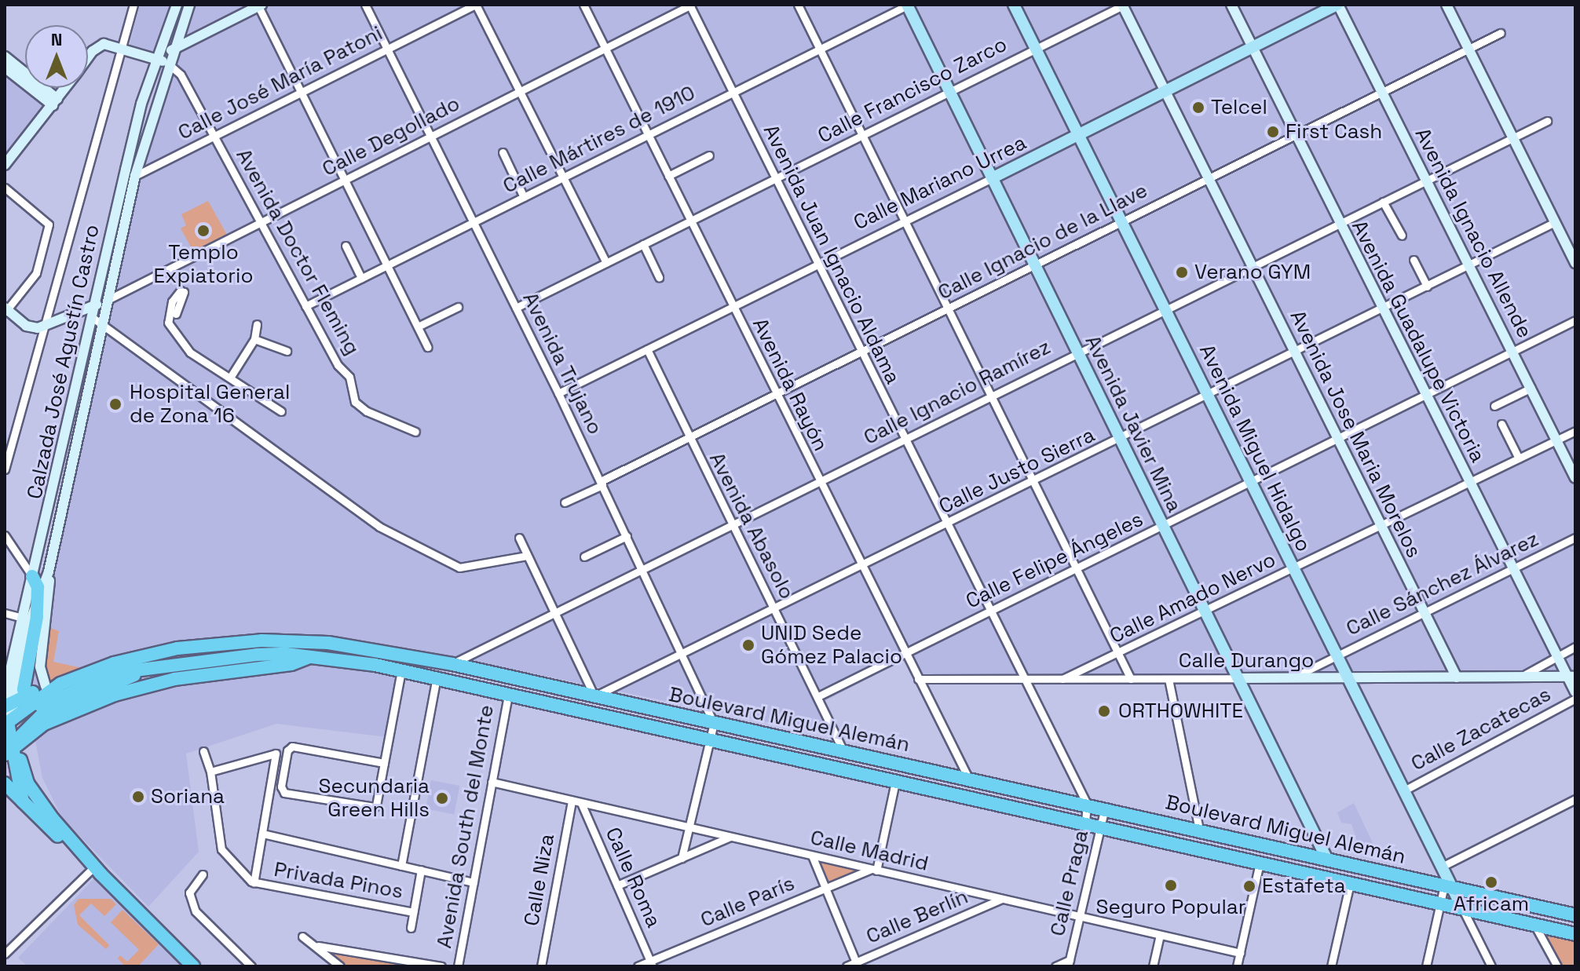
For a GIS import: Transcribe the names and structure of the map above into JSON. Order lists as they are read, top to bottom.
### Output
{
  "streets": {
    "highway": ["Boulevard Miguel Alemán"],
    "main road": [
      "Calle Mariano Urrea",
      "Avenida Ignacio Allende",
      "Avenida Guadalupe Victoria",
      "Calzada José Agustín Castro",
      "Avenida Javier Mina",
      "Avenida Jose Maria Morelos",
      "Avenida Miguel Hidalgo",
      "Calle Durango"
    ],
    "street": [
      "Calle José María Patoni",
      "Calle Francisco Zarco",
      "Calle Degollado",
      "Calle Mártires de 1910",
      "Calle Ignacio de la Llave",
      "Avenida Doctor Fleming",
      "Avenida Juan Ignacio Aldama",
      "Avenida Trujano",
      "Avenida Rayón",
      "Calle Ignacio Ramírez",
      "Calle Justo Sierra",
      "Avenida Abasolo",
      "Calle Felipe Ángeles",
      "Calle Sánchez Álvarez",
      "Calle Amado Nervo",
      "Calle Zacatecas",
      "Avenida South del Monte",
      "Calle Madrid",
      "Calle Roma",
      "Calle Niza",
      "Privada Pinos",
      "Calle Praga",
      "Calle París",
      "Calle Berlín"
    ]
  },
  "crossings": [
    ["Calle José María Patoni", "Avenida Doctor Fleming"],
    ["Calle José María Patoni", "Calzada José Agustín Castro"],
    ["Calle José María Patoni", "Avenida Trujano"],
    ["Calle Francisco Zarco", "Avenida Juan Ignacio Aldama"],
    ["Calle Francisco Zarco", "Avenida Trujano"],
    ["Calle Francisco Zarco", "Avenida Rayón"],
    ["Calle Francisco Zarco", "Avenida Javier Mina"],
    ["Calle Francisco Zarco", "Avenida Jose Maria Morelos"],
    ["Calle Francisco Zarco", "Avenida Miguel Hidalgo"],
    ["Calle Degollado", "Avenida Doctor Fleming"],
    ["Calle Degollado", "Avenida Juan Ignacio Aldama"],
    ["Calle Degollado", "Calzada José Agustín Castro"],
    ["Calle Degollado", "Avenida Trujano"],
    ["Calle Degollado", "Avenida Rayón"],
    ["Calle Mártires de 1910", "Avenida Doctor Fleming"],
    ["Calle Mártires de 1910", "Avenida Juan Ignacio Aldama"],
    ["Calle Mártires de 1910", "Avenida Trujano"],
    ["Calle Mártires de 1910", "Avenida Rayón"],
    ["Calle Mártires de 1910", "Avenida Javier Mina"],
    ["Calle Mariano Urrea", "Avenida Ignacio Allende"],
    ["Calle Mariano Urrea", "Avenida Juan Ignacio Aldama"],
    ["Calle Mariano Urrea", "Avenida Guadalupe Victoria"],
    ["Calle Mariano Urrea", "Avenida Trujano"],
    ["Calle Mariano Urrea", "Avenida Rayón"],
    ["Calle Mariano Urrea", "Avenida Javier Mina"],
    ["Calle Mariano Urrea", "Avenida Jose Maria Morelos"],
    ["Calle Mariano Urrea", "Avenida Miguel Hidalgo"],
    ["Calle Mariano Urrea", "Avenida Abasolo"],
    ["Avenida Ignacio Allende", "Calle Ignacio de la Llave"],
    ["Avenida Ignacio Allende", "Calle Ignacio Ramírez"],
    ["Avenida Ignacio Allende", "Calle Justo Sierra"],
    ["Avenida Ignacio Allende", "Calle Felipe Ángeles"],
    ["Avenida Ignacio Allende", "Calle Amado Nervo"],
    ["Calle Ignacio de la Llave", "Avenida Juan Ignacio Aldama"],
    ["Calle Ignacio de la Llave", "Avenida Guadalupe Victoria"],
    ["Calle Ignacio de la Llave", "Avenida Trujano"],
    ["Calle Ignacio de la Llave", "Avenida Rayón"],
    ["Calle Ignacio de la Llave", "Avenida Javier Mina"],
    ["Calle Ignacio de la Llave", "Avenida Jose Maria Morelos"],
    ["Calle Ignacio de la Llave", "Avenida Miguel Hidalgo"],
    ["Calle Ignacio de la Llave", "Avenida Abasolo"],
    ["Avenida Doctor Fleming", "Calzada José Agustín Castro"],
    ["Avenida Juan Ignacio Aldama", "Calle Ignacio Ramírez"],
    ["Avenida Juan Ignacio Aldama", "Calle Justo Sierra"],
    ["Avenida Juan Ignacio Aldama", "Calle Felipe Ángeles"],
    ["Avenida Juan Ignacio Aldama", "Calle Durango"],
    ["Avenida Juan Ignacio Aldama", "Boulevard Miguel Alemán"],
    ["Avenida Guadalupe Victoria", "Calle Ignacio Ramírez"],
    ["Avenida Guadalupe Victoria", "Calle Justo Sierra"],
    ["Avenida Guadalupe Victoria", "Calle Felipe Ángeles"],
    ["Avenida Guadalupe Victoria", "Calle Sánchez Álvarez"],
    ["Avenida Guadalupe Victoria", "Calle Amado Nervo"],
    ["Avenida Guadalupe Victoria", "Calle Durango"],
    ["Calzada José Agustín Castro", "Boulevard Miguel Alemán"],
    ["Avenida Trujano", "Calle Ignacio Ramírez"],
    ["Avenida Trujano", "Calle Justo Sierra"],
    ["Avenida Trujano", "Boulevard Miguel Alemán"],
    ["Avenida Rayón", "Calle Ignacio Ramírez"],
    ["Avenida Rayón", "Calle Justo Sierra"],
    ["Avenida Rayón", "Calle Felipe Ángeles"],
    ["Avenida Rayón", "Calle Durango"],
    ["Avenida Rayón", "Boulevard Miguel Alemán"],
    ["Calle Ignacio Ramírez", "Avenida Javier Mina"],
    ["Calle Ignacio Ramírez", "Avenida Jose Maria Morelos"],
    ["Calle Ignacio Ramírez", "Avenida Miguel Hidalgo"],
    ["Calle Ignacio Ramírez", "Avenida Abasolo"],
    ["Calle Ignacio Ramírez", "Boulevard Miguel Alemán"],
    ["Avenida Javier Mina", "Calle Justo Sierra"],
    ["Avenida Javier Mina", "Calle Felipe Ángeles"],
    ["Avenida Javier Mina", "Calle Amado Nervo"],
    ["Avenida Javier Mina", "Calle Durango"],
    ["Avenida Javier Mina", "Boulevard Miguel Alemán"],
    ["Avenida Jose Maria Morelos", "Calle Justo Sierra"],
    ["Avenida Jose Maria Morelos", "Calle Felipe Ángeles"],
    ["Avenida Jose Maria Morelos", "Calle Sánchez Álvarez"],
    ["Avenida Jose Maria Morelos", "Calle Amado Nervo"],
    ["Avenida Jose Maria Morelos", "Calle Durango"],
    ["Avenida Miguel Hidalgo", "Calle Justo Sierra"],
    ["Avenida Miguel Hidalgo", "Calle Felipe Ángeles"],
    ["Avenida Miguel Hidalgo", "Calle Sánchez Álvarez"],
    ["Avenida Miguel Hidalgo", "Calle Amado Nervo"],
    ["Avenida Miguel Hidalgo", "Calle Durango"],
    ["Avenida Miguel Hidalgo", "Boulevard Miguel Alemán"],
    ["Avenida Miguel Hidalgo", "Calle Zacatecas"],
    ["Calle Justo Sierra", "Avenida Abasolo"],
    ["Calle Justo Sierra", "Boulevard Miguel Alemán"],
    ["Avenida Abasolo", "Calle Felipe Ángeles"],
    ["Avenida Abasolo", "Boulevard Miguel Alemán"],
    ["Calle Sánchez Álvarez", "Calle Durango"],
    ["Calle Amado Nervo", "Calle Durango"],
    ["Boulevard Miguel Alemán", "Avenida South del Monte"],
    ["Boulevard Miguel Alemán", "Calle Praga"],
    ["Avenida South del Monte", "Calle Madrid"],
    ["Calle Madrid", "Calle Roma"],
    ["Calle Madrid", "Calle Niza"],
    ["Calle Madrid", "Calle Praga"],
    ["Calle Madrid", "Calle París"],
    ["Calle Madrid", "Calle Berlín"],
    ["Calle Roma", "Calle París"]
  ],
  "places": [
    "Telcel",
    "First Cash",
    "Templo Expiatorio",
    "Verano GYM",
    "Hospital General de Zona 16",
    "UNID Sede Gómez Palacio",
    "ORTHOWHITE",
    "Soriana",
    "Secundaria Green Hills",
    "Africam",
    "Seguro Popular",
    "Estafeta"
  ],
  "north": "top"
}
